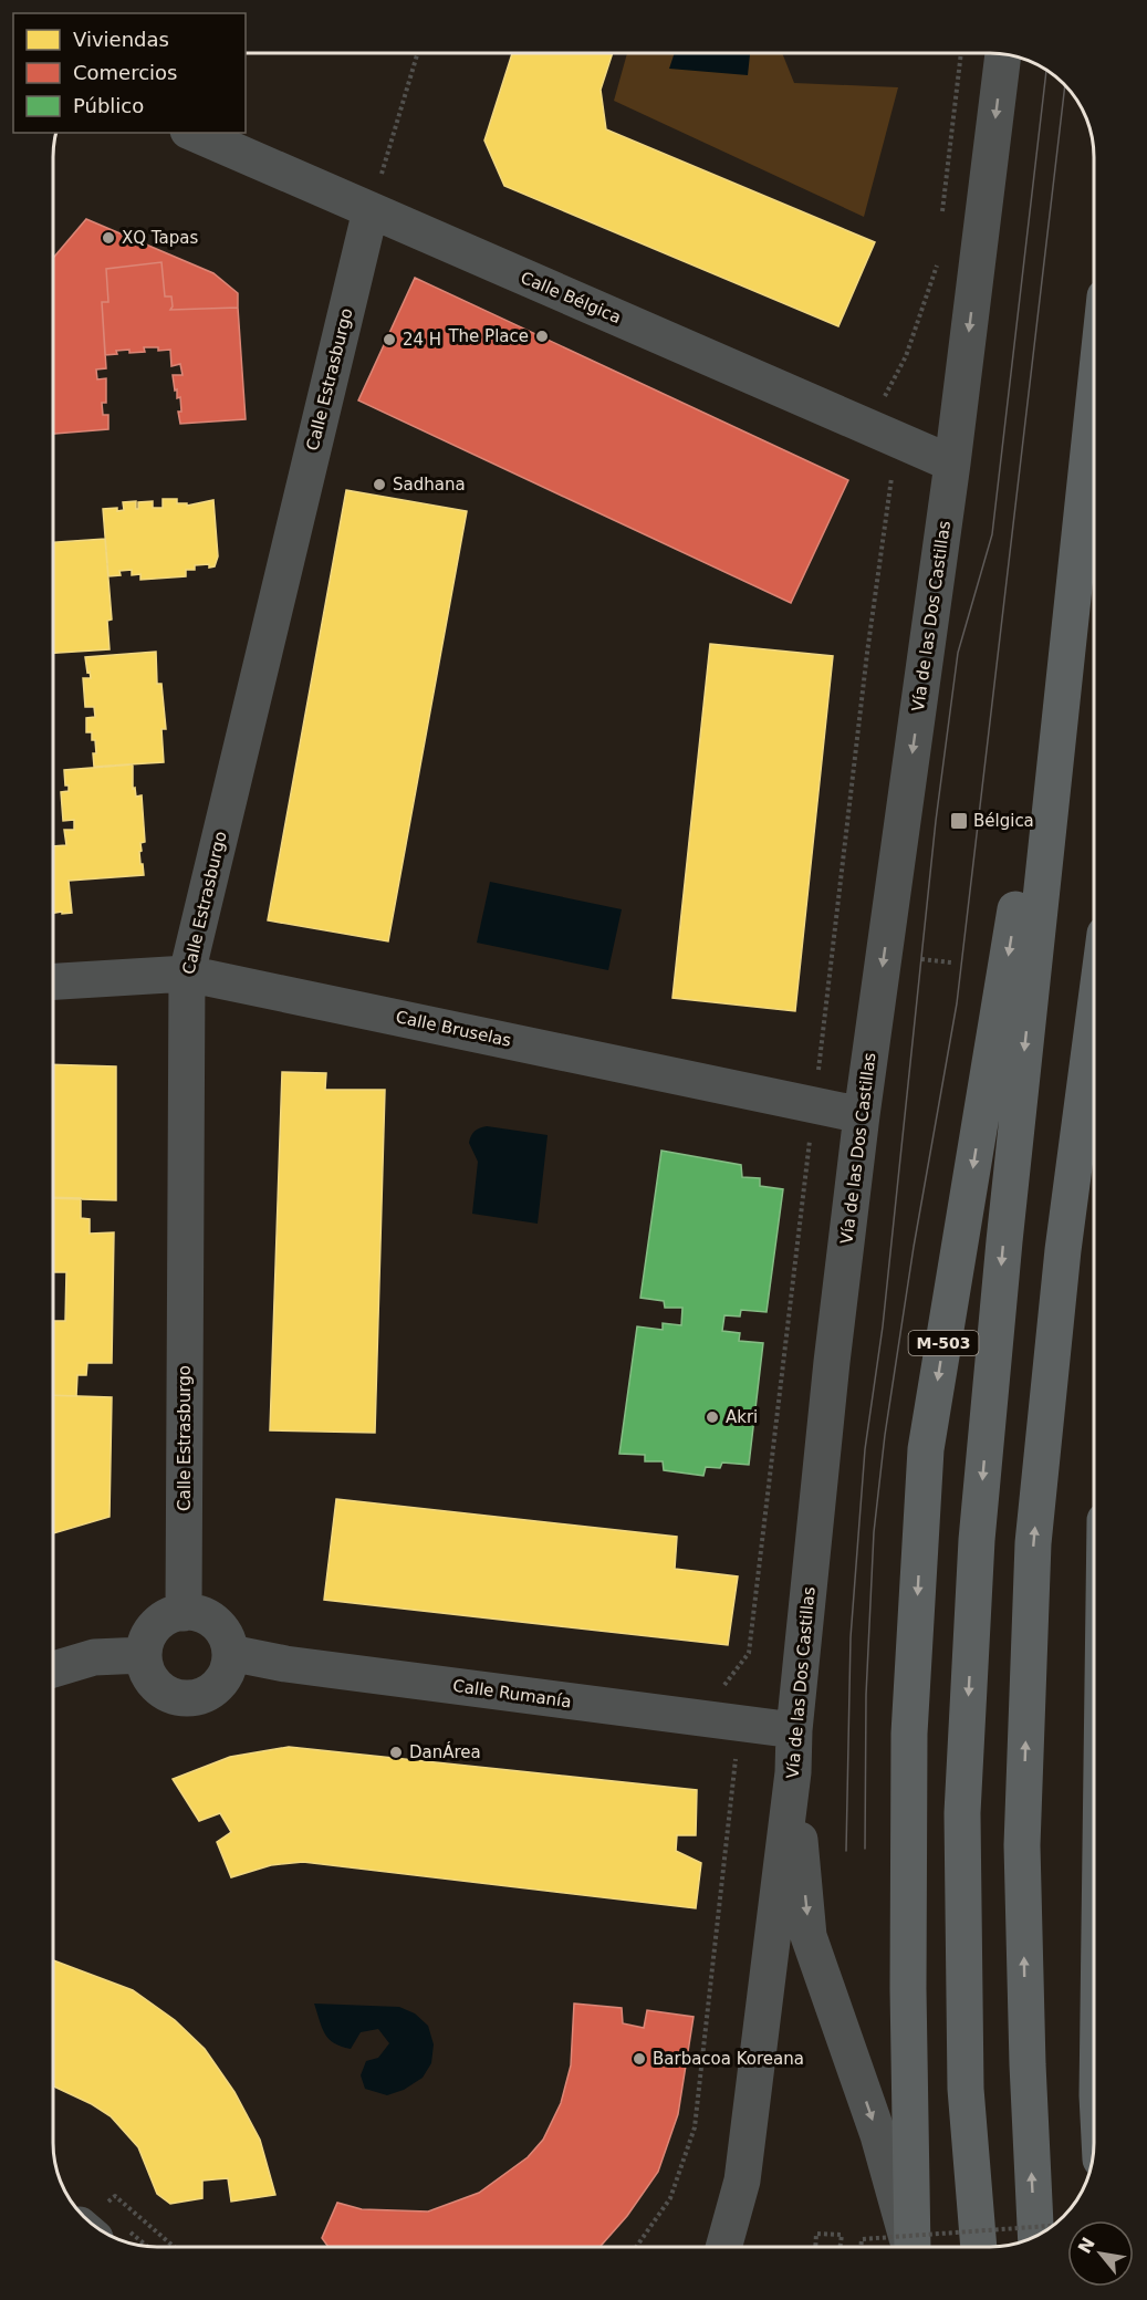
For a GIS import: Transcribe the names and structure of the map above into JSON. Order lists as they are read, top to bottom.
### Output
{
  "streets": {
    "highway": ["M-503"],
    "street": [
      "Calle Bélgica",
      "Calle Estrasburgo",
      "Vía de las Dos Castillas",
      "Calle Bruselas",
      "Calle Rumanía"
    ]
  },
  "crossings": [
    ["Calle Bélgica", "Calle Estrasburgo"],
    ["Calle Bélgica", "Vía de las Dos Castillas"],
    ["Calle Estrasburgo", "Calle Bruselas"],
    ["Calle Estrasburgo", "Calle Rumanía"],
    ["Vía de las Dos Castillas", "Calle Bruselas"],
    ["Vía de las Dos Castillas", "Calle Rumanía"]
  ],
  "one_way": ["Vía de las Dos Castillas"],
  "places": {
    "other": [
      "XQ Tapas",
      "The Place",
      "24 H",
      "Sadhana",
      "Akri",
      "DanÁrea",
      "Barbacoa Koreana"
    ],
    "transit": ["Bélgica"]
  },
  "legend": ["Viviendas", "Comercios", "Público"],
  "north": "top left"
}
